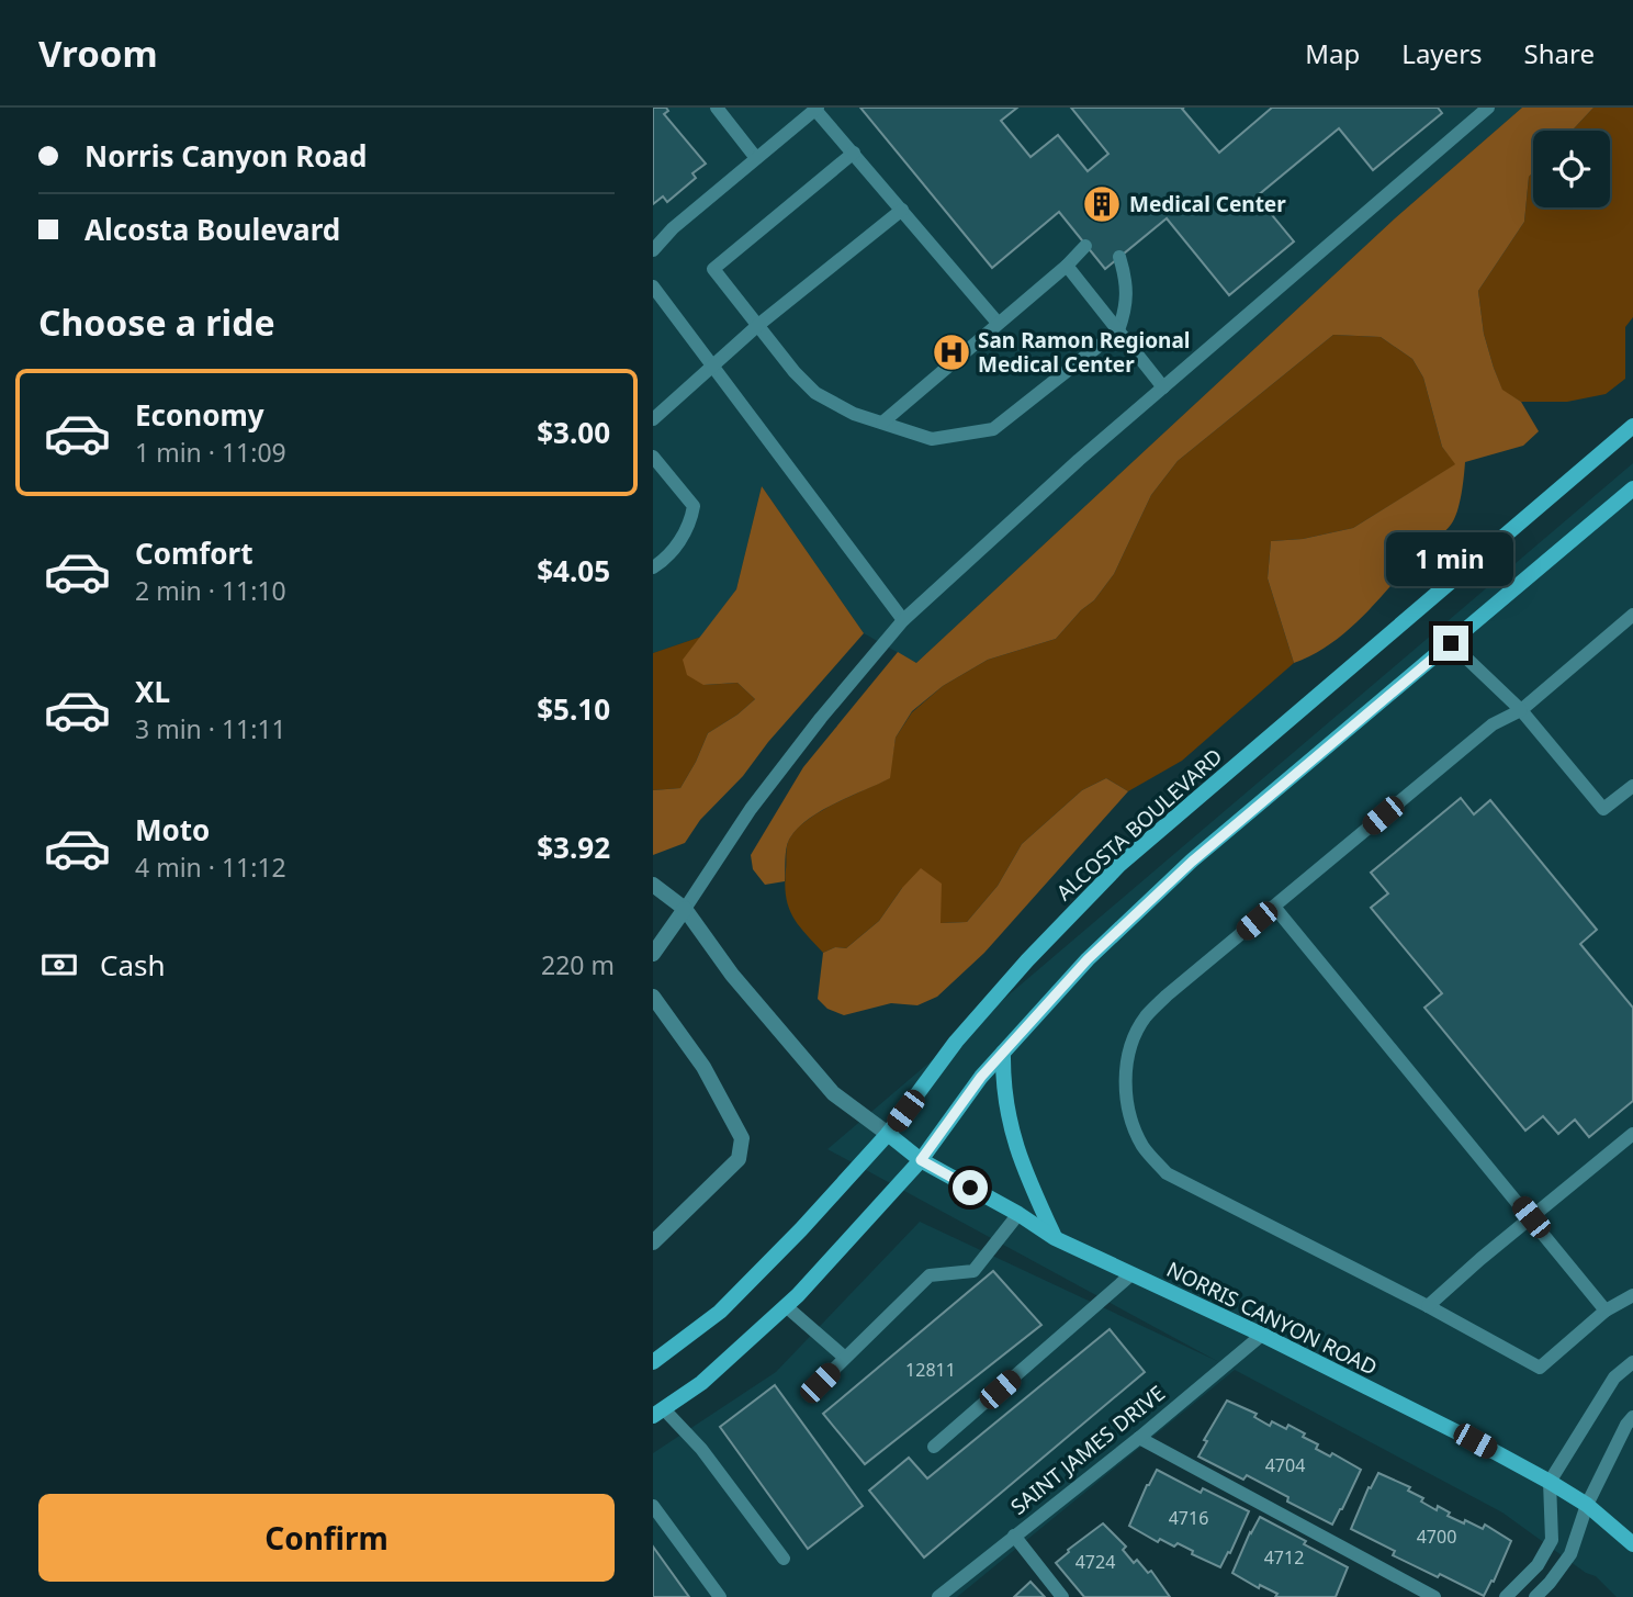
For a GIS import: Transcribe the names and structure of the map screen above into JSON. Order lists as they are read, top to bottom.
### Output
{
  "streets": {
    "main road": ["ALCOSTA BOULEVARD", "NORRIS CANYON ROAD"],
    "lane": ["SAINT JAMES DRIVE"]
  },
  "crossings": [
    ["ALCOSTA BOULEVARD", "NORRIS CANYON ROAD"],
    ["NORRIS CANYON ROAD", "SAINT JAMES DRIVE"]
  ],
  "places": {
    "building": ["Medical Center"],
    "hospital": ["San Ramon Regional Medical Center"]
  },
  "house_numbers": [
    "12811",
    "4704",
    "4716",
    "4700",
    "4712",
    "4724"
  ],
  "page": {
    "header": "Vroom",
    "nav": ["Map", "Layers", "Share"],
    "banner": ["Norris Canyon Road", "Alcosta Boulevard"],
    "heading": "Choose a ride",
    "list": [
      {
        "name": "Economy",
        "note": "1 min · 11:09",
        "value": "$3.00"
      },
      {
        "name": "Comfort",
        "note": "2 min · 11:10",
        "value": "$4.05"
      },
      {
        "name": "XL",
        "note": "3 min · 11:11",
        "value": "$5.10"
      },
      {
        "name": "Moto",
        "note": "4 min · 11:12",
        "value": "$3.92"
      }
    ],
    "bubble": "1 min",
    "pay": ["Cash", "220 m"],
    "buttons": "Confirm"
  }
}
